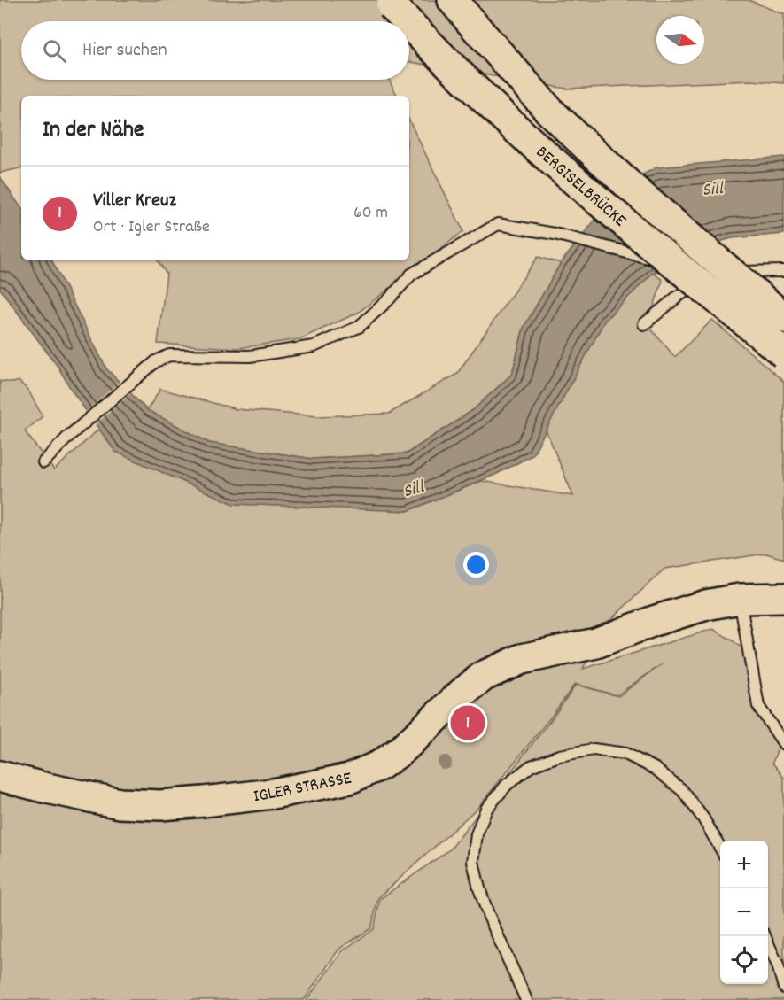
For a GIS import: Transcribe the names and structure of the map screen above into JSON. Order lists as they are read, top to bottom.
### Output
{
  "streets": {
    "main road": ["BERGISELBRÜCKE", "IGLER STRASSE"]
  },
  "water": ["Sill"],
  "north": "right",
  "page": {
    "search": "Hier suchen",
    "heading": "In der Nähe",
    "list": [
      {
        "mark": "1",
        "name": "Viller Kreuz",
        "note": "Ort · Igler Straße",
        "value": "60 m"
      }
    ],
    "pins": "1",
    "map_buttons": ["+", "−"]
  }
}
